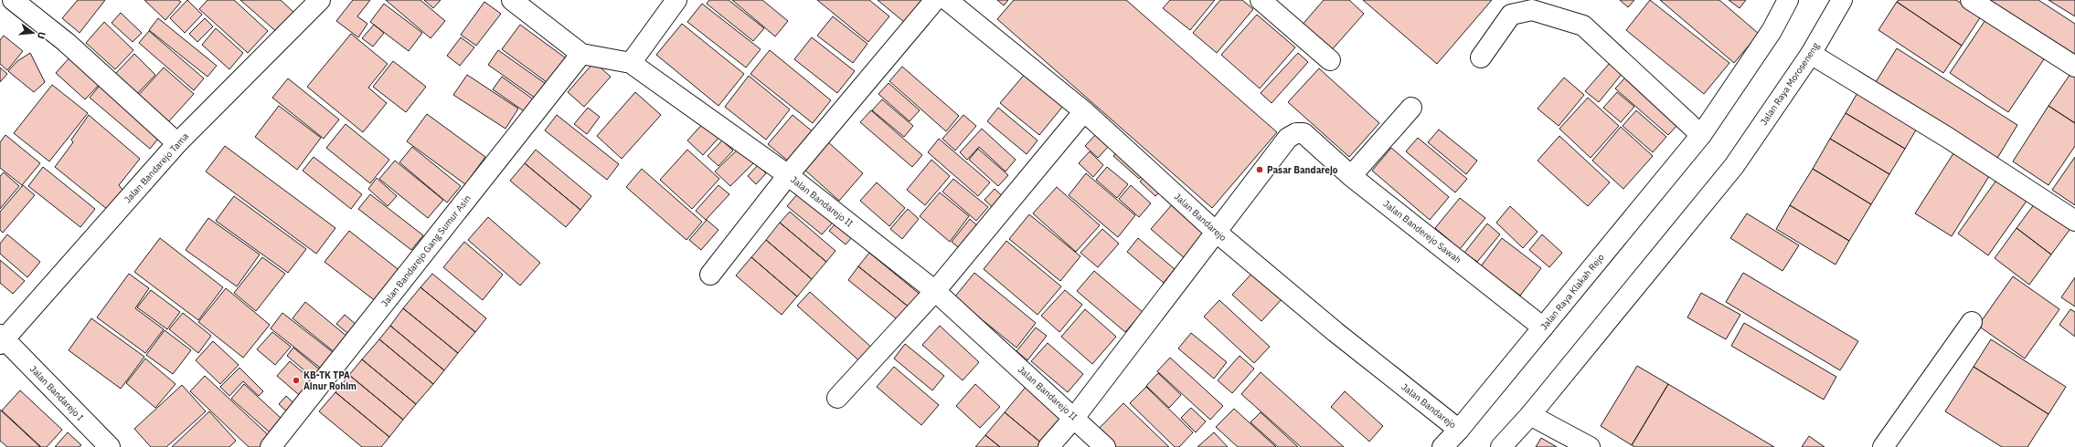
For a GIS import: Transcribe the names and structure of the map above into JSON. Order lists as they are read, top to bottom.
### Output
{
  "streets": {
    "street": [
      "Jalan Raya Moroseneng",
      "Jalan Bandarejo Tama",
      "Jalan Bandarejo II",
      "Jalan Bandarejo",
      "Jalan Banderejo Sawah",
      "Jalan Bandarejo Gang Sumur Asin",
      "Jalan Raya Klakah Rejo",
      "Jalan Bandarejo I"
    ]
  },
  "crossings": [
    ["Jalan Bandarejo Tama", "Jalan Bandarejo I"],
    ["Jalan Bandarejo II", "Jalan Bandarejo Gang Sumur Asin"],
    ["Jalan Bandarejo", "Jalan Banderejo Sawah"],
    ["Jalan Bandarejo", "Jalan Raya Klakah Rejo"],
    ["Jalan Banderejo Sawah", "Jalan Raya Klakah Rejo"]
  ],
  "places": ["Pasar Bandarejo", "KB-TK TPA Ainur Rohim"],
  "north": "right"
}
